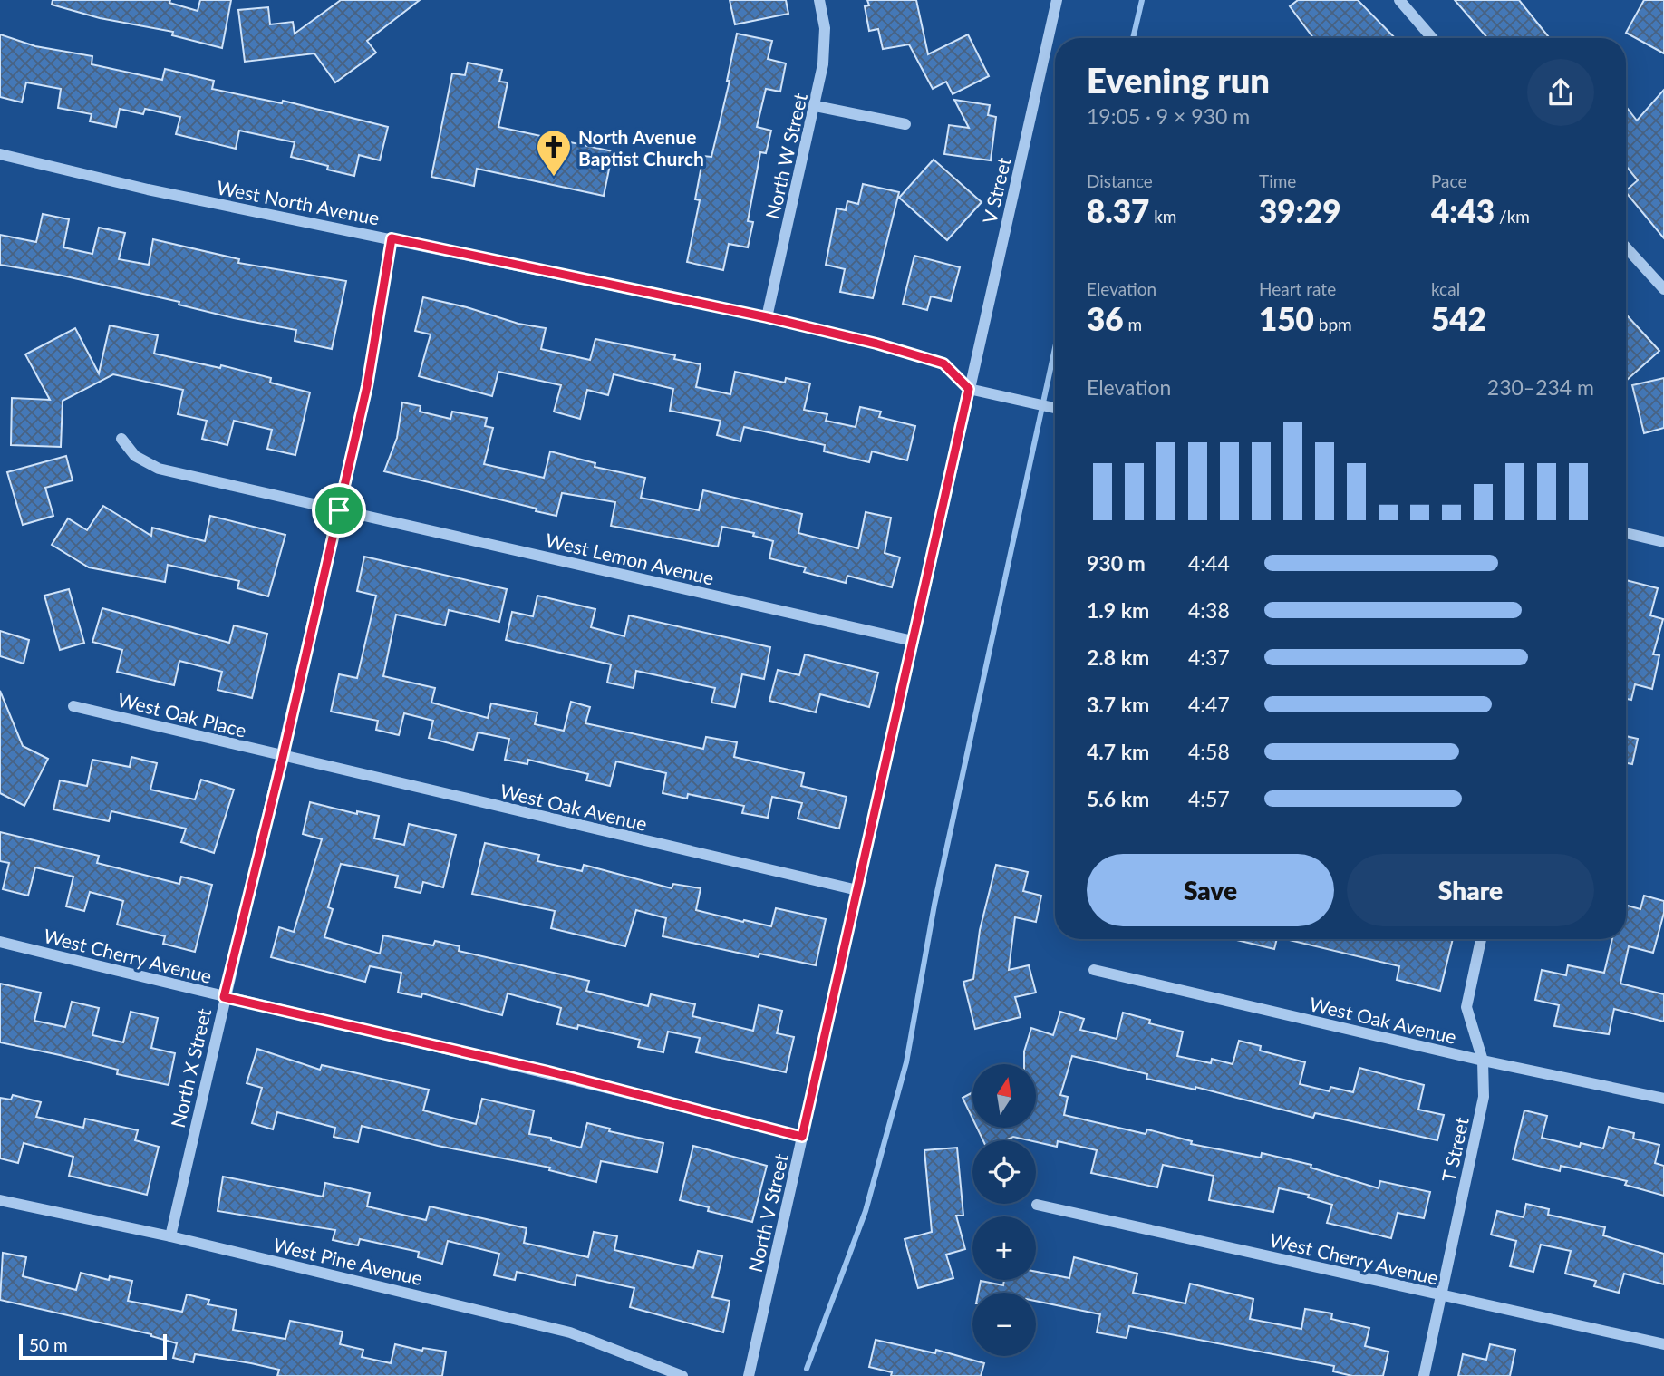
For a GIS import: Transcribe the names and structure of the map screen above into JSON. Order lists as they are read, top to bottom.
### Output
{
  "streets": {
    "street": [
      "North W Street",
      "V Street",
      "West North Avenue",
      "West Lemon Avenue",
      "West Oak Place",
      "West Oak Avenue",
      "West Cherry Avenue",
      "North X Street",
      "T Street",
      "North V Street",
      "West Pine Avenue"
    ]
  },
  "crossings": [
    ["North W Street", "West North Avenue"],
    ["V Street", "West North Avenue"],
    ["V Street", "North V Street"],
    ["West North Avenue", "North X Street"],
    ["West North Avenue", "North V Street"],
    ["West Lemon Avenue", "North X Street"],
    ["West Lemon Avenue", "North V Street"],
    ["West Oak Place", "West Oak Avenue"],
    ["West Oak Place", "North X Street"],
    ["West Oak Avenue", "North X Street"],
    ["West Oak Avenue", "T Street"],
    ["West Oak Avenue", "North V Street"],
    ["West Cherry Avenue", "North X Street"],
    ["West Cherry Avenue", "T Street"],
    ["West Cherry Avenue", "North V Street"],
    ["North X Street", "West Pine Avenue"]
  ],
  "places": {
    "church": ["North Avenue Baptist Church"]
  },
  "scale_bar": "50 m",
  "north": "top",
  "page": {
    "heading": ["Evening run", "19:05 · 9 × 930 m"],
    "stats": [
      ["Distance", "8.37 km"],
      ["Time", "39:29"],
      ["Pace", "4:43 /km"],
      ["Elevation", "36 m"],
      ["Heart rate", "150 bpm"],
      ["kcal", "542"]
    ],
    "chart": ["Elevation", "230–234 m"],
    "list": [
      {
        "name": "930 m",
        "note": "4:44"
      },
      {
        "name": "1.9 km",
        "note": "4:38"
      },
      {
        "name": "2.8 km",
        "note": "4:37"
      },
      {
        "name": "3.7 km",
        "note": "4:47"
      },
      {
        "name": "4.7 km",
        "note": "4:58"
      },
      {
        "name": "5.6 km",
        "note": "4:57"
      }
    ],
    "buttons": ["Save", "Share"],
    "map_buttons": ["+", "−"],
    "scale": "50 m"
  }
}
